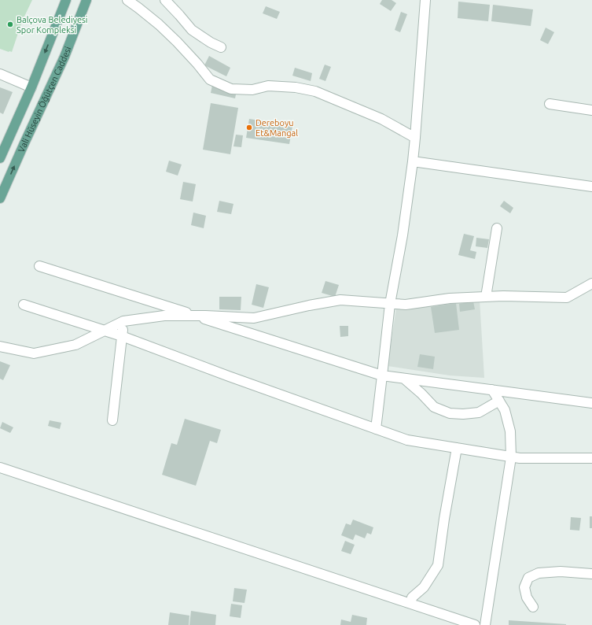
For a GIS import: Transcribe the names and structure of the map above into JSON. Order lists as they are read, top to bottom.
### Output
{
  "streets": {
    "main road": ["Vali Hüseyin Öğütçen Caddesi"]
  },
  "places": ["Balçova Belediyesi Spor Kompleksi", "Dereboyu Et&Mangal"]
}
